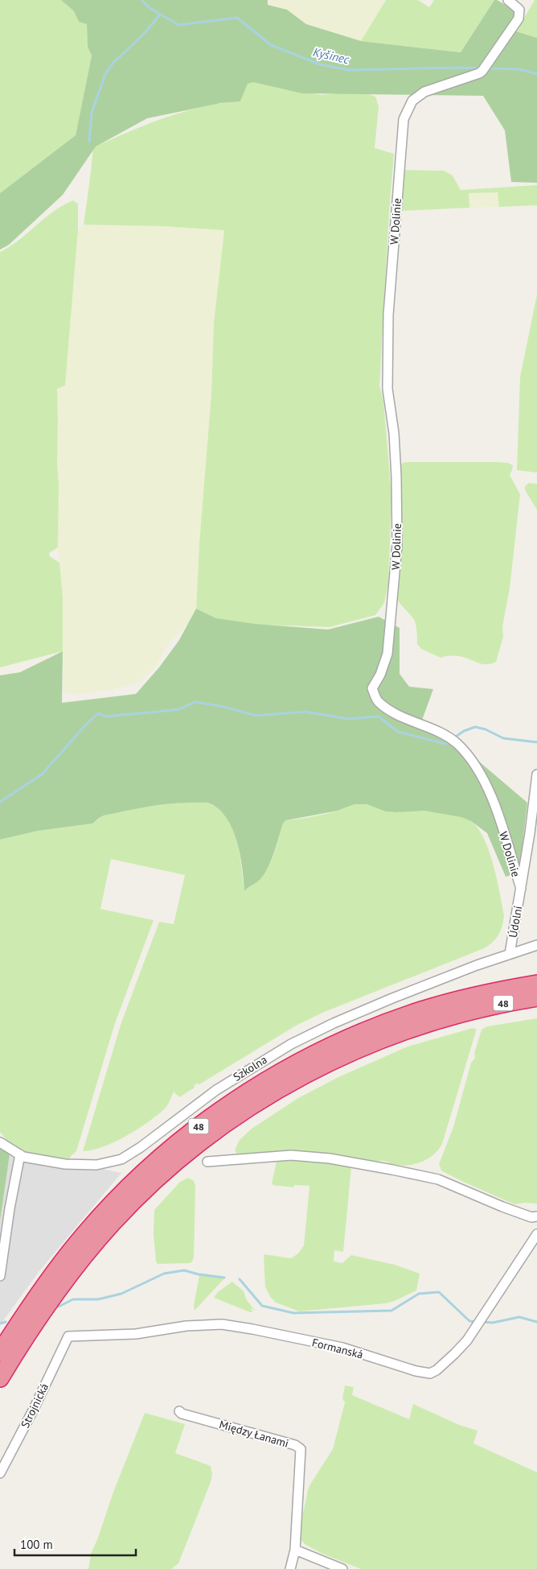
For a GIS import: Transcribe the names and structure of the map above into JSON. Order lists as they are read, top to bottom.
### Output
{
  "streets": {
    "highway": ["48"],
    "street": [
      "W Dolinie",
      "Údolní",
      "Szkolna",
      "Formanská",
      "Strojnická",
      "Między Łanami"
    ]
  },
  "crossings": [
    ["W Dolinie", "Údolní"],
    ["Údolní", "Szkolna"],
    ["Formanská", "Strojnická"]
  ],
  "water": ["Kyšinec"],
  "scale_bar": "100 m"
}
